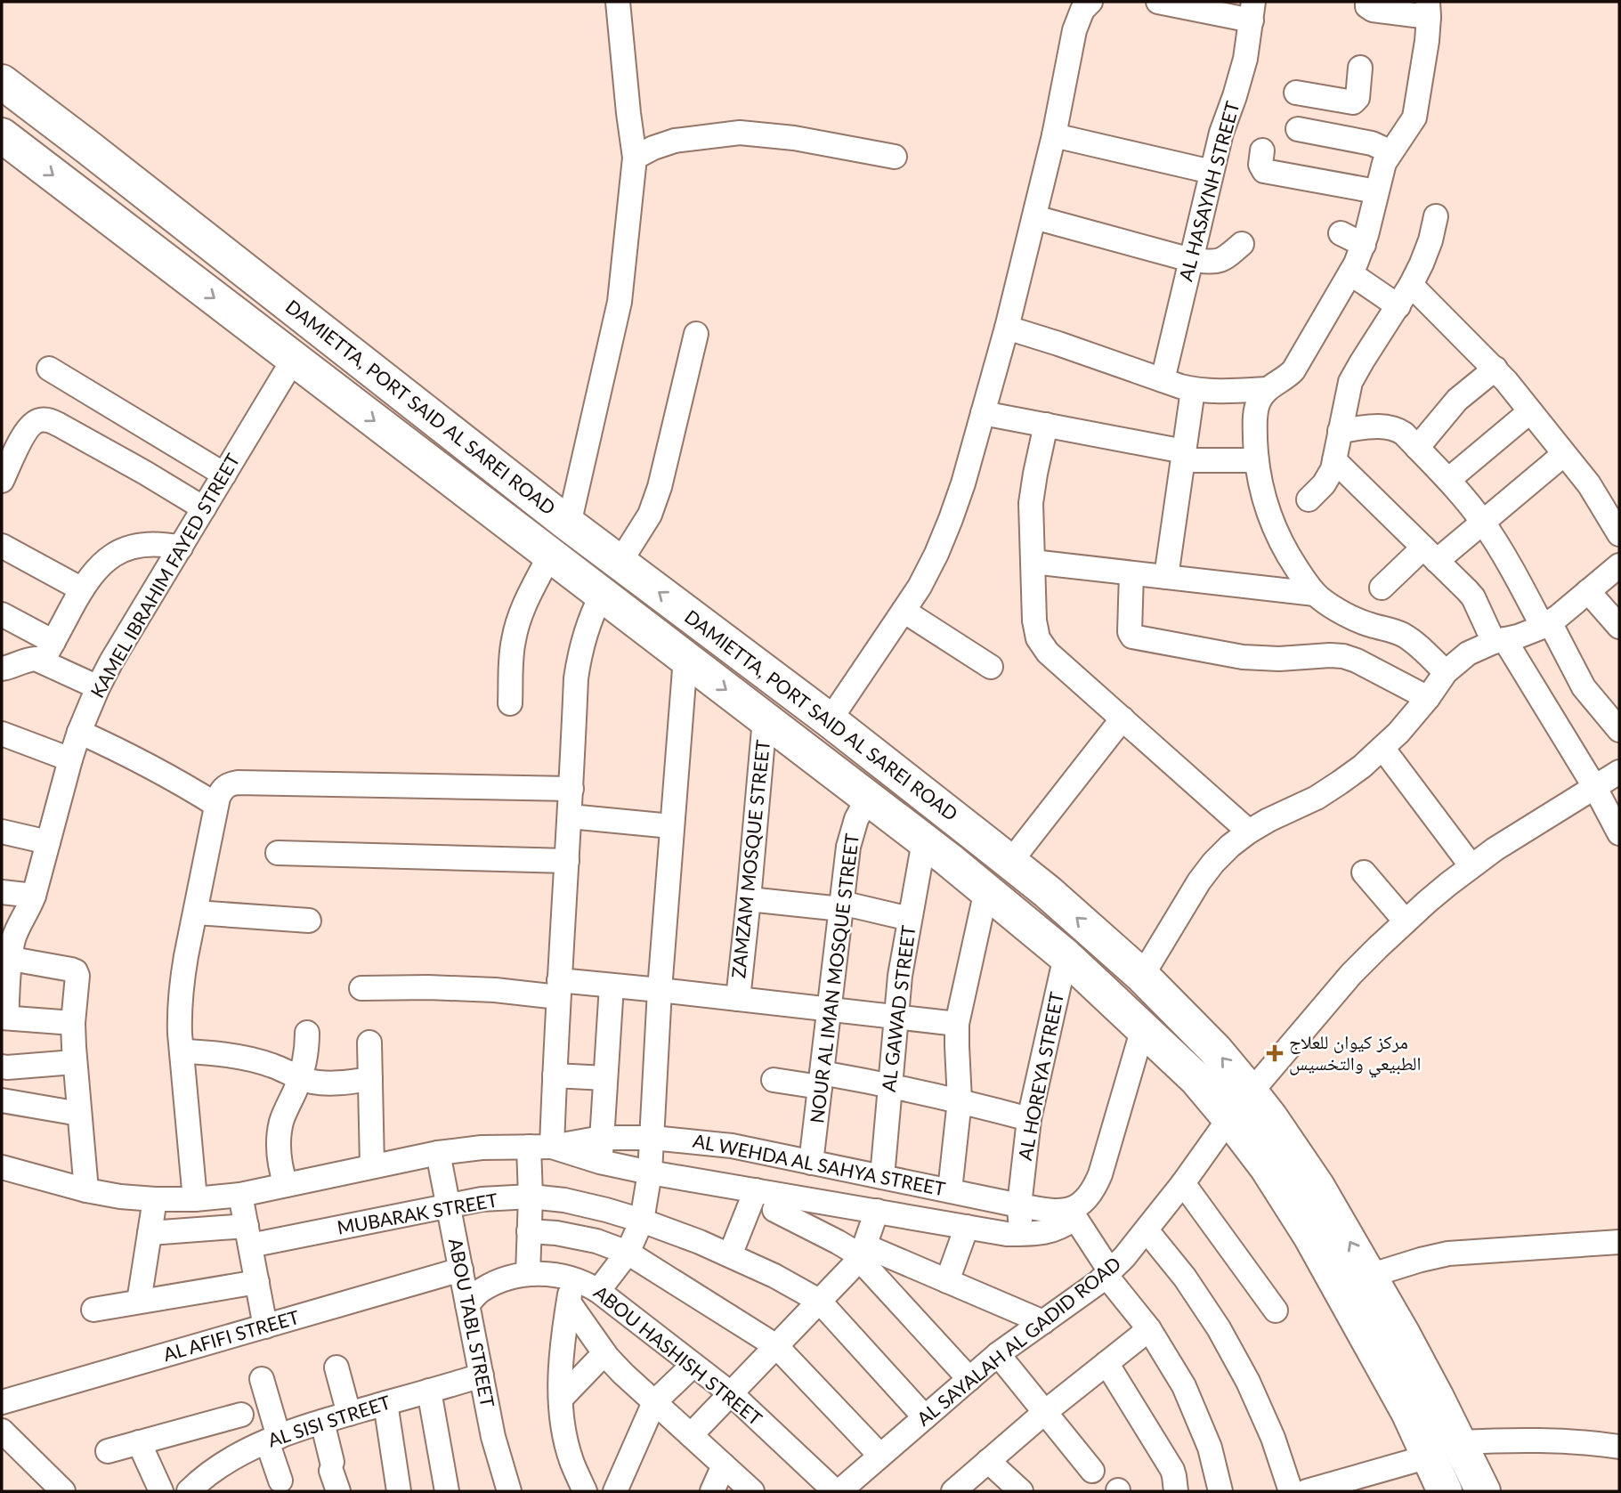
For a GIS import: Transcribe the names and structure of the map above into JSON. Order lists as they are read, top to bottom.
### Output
{
  "streets": {
    "highway": ["DAMIETTA, PORT SAID AL SAREI ROAD"],
    "street": [
      "AL HASAYNH STREET",
      "KAMEL IBRAHIM FAYED STREET",
      "ZAMZAM MOSQUE STREET",
      "NOUR AL IMAN MOSQUE STREET",
      "AL GAWAD STREET",
      "AL HOREYA STREET",
      "AL WEHDA AL SAHYA STREET",
      "MUBARAK STREET",
      "ABOU TABL STREET",
      "AL AFIFI STREET",
      "AL SAYALAH AL GADID ROAD",
      "ABOU HASHISH STREET",
      "AL SISI STREET"
    ]
  },
  "crossings": [
    ["DAMIETTA, PORT SAID AL SAREI ROAD", "KAMEL IBRAHIM FAYED STREET"],
    ["DAMIETTA, PORT SAID AL SAREI ROAD", "ZAMZAM MOSQUE STREET"],
    ["DAMIETTA, PORT SAID AL SAREI ROAD", "NOUR AL IMAN MOSQUE STREET"],
    ["DAMIETTA, PORT SAID AL SAREI ROAD", "AL GAWAD STREET"],
    ["DAMIETTA, PORT SAID AL SAREI ROAD", "AL HOREYA STREET"],
    ["DAMIETTA, PORT SAID AL SAREI ROAD", "AL SAYALAH AL GADID ROAD"],
    ["NOUR AL IMAN MOSQUE STREET", "AL WEHDA AL SAHYA STREET"],
    ["AL GAWAD STREET", "AL WEHDA AL SAHYA STREET"],
    ["AL HOREYA STREET", "AL WEHDA AL SAHYA STREET"],
    ["AL WEHDA AL SAHYA STREET", "ABOU TABL STREET"],
    ["MUBARAK STREET", "ABOU TABL STREET"],
    ["MUBARAK STREET", "AL SAYALAH AL GADID ROAD"],
    ["ABOU TABL STREET", "AL AFIFI STREET"],
    ["ABOU TABL STREET", "ABOU HASHISH STREET"],
    ["ABOU TABL STREET", "AL SISI STREET"],
    ["AL SAYALAH AL GADID ROAD", "ABOU HASHISH STREET"]
  ],
  "places": {
    "health": ["مركز كيوان للعلاج الطبيعي والتخسيس"]
  }
}
